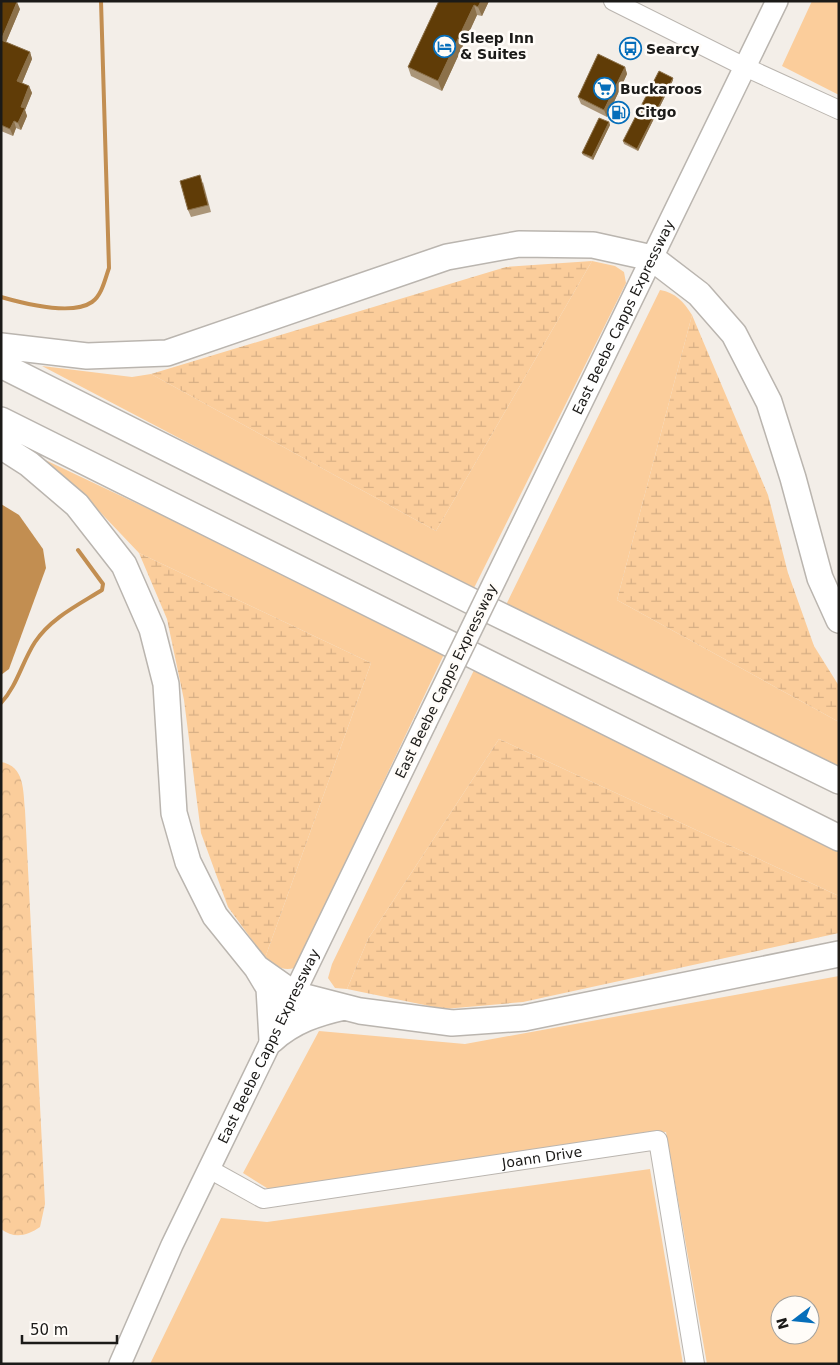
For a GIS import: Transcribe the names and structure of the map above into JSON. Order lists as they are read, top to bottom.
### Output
{
  "streets": {
    "main road": ["East Beebe Capps Expressway"],
    "street": ["Joann Drive"]
  },
  "crossings": [
    ["East Beebe Capps Expressway", "Joann Drive"]
  ],
  "places": {
    "hotel": ["Sleep Inn & Suites"],
    "bus stop": ["Searcy"],
    "supermarket": ["Buckaroos"],
    "fuel station": ["Citgo"]
  },
  "scale_bar": "50 m",
  "north": "left"
}
